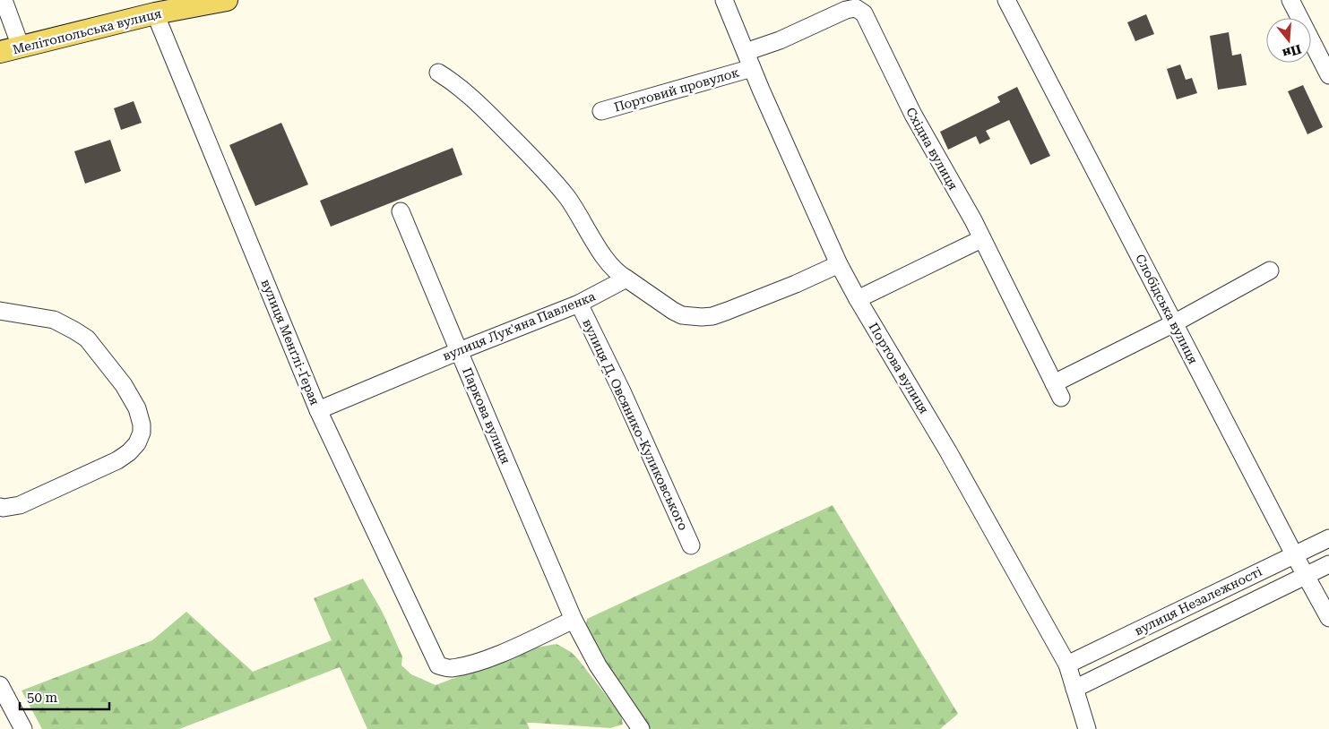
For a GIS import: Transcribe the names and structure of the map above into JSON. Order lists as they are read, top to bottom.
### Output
{
  "streets": {
    "main road": ["Мелітопольська вулиця"],
    "street": [
      "Портовий провулок",
      "Східна вулиця",
      "Слобідська вулиця",
      "вулиця Лук'яна Павленка",
      "вулиця Менґлі-Ґерая",
      "Портова вулиця",
      "Паркова вулиця",
      "вулиця Д. Овсянико-Куликовського",
      "вулиця Незалежності"
    ]
  },
  "crossings": [
    ["Мелітопольська вулиця", "вулиця Менґлі-Ґерая"],
    ["Портовий провулок", "Портова вулиця"],
    ["Східна вулиця", "Слобідська вулиця"],
    ["Східна вулиця", "Портова вулиця"],
    ["Слобідська вулиця", "вулиця Незалежності"],
    ["вулиця Лук'яна Павленка", "вулиця Менґлі-Ґерая"],
    ["вулиця Лук'яна Павленка", "Паркова вулиця"],
    ["вулиця Лук'яна Павленка", "вулиця Д. Овсянико-Куликовського"],
    ["вулиця Менґлі-Ґерая", "Паркова вулиця"],
    ["Портова вулиця", "вулиця Незалежності"]
  ],
  "scale_bar": "50 m",
  "north": "bottom"
}
